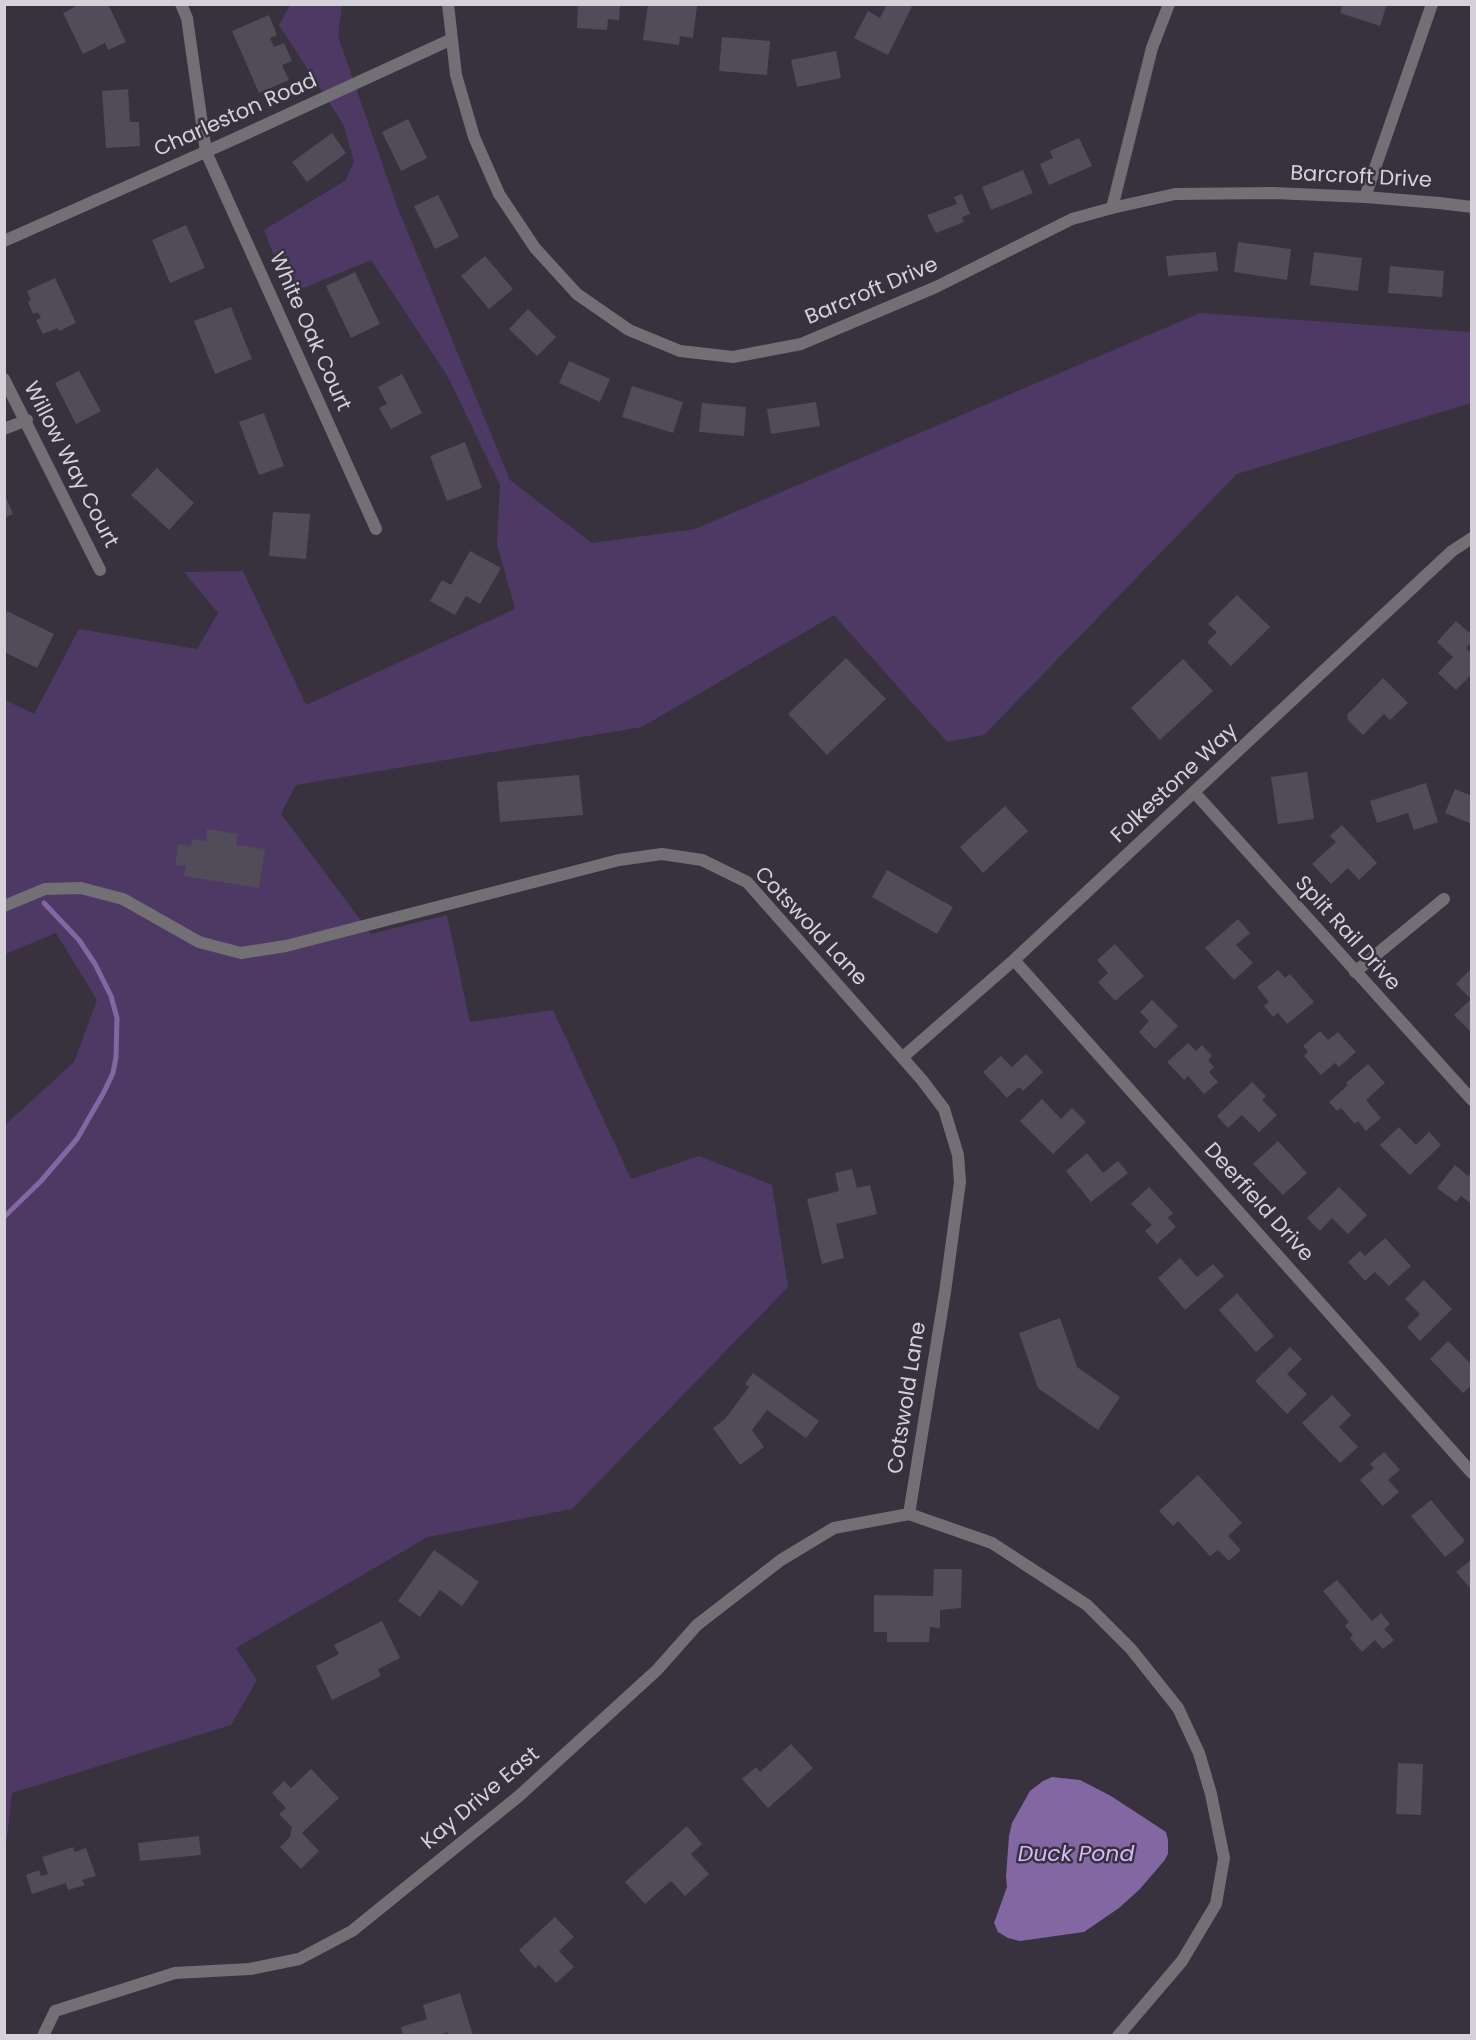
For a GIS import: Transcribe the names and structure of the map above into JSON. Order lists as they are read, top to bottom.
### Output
{
  "streets": {
    "street": [
      "Charleston Road",
      "Barcroft Drive",
      "White Oak Court",
      "Willow Way Court",
      "Folkestone Way",
      "Cotswold Lane",
      "Split Rail Drive",
      "Deerfield Drive",
      "Kay Drive East"
    ]
  },
  "crossings": [
    ["Charleston Road", "Barcroft Drive"],
    ["Charleston Road", "White Oak Court"],
    ["Folkestone Way", "Cotswold Lane"],
    ["Folkestone Way", "Split Rail Drive"],
    ["Folkestone Way", "Deerfield Drive"],
    ["Cotswold Lane", "Kay Drive East"]
  ],
  "water": ["Duck Pond"]
}
